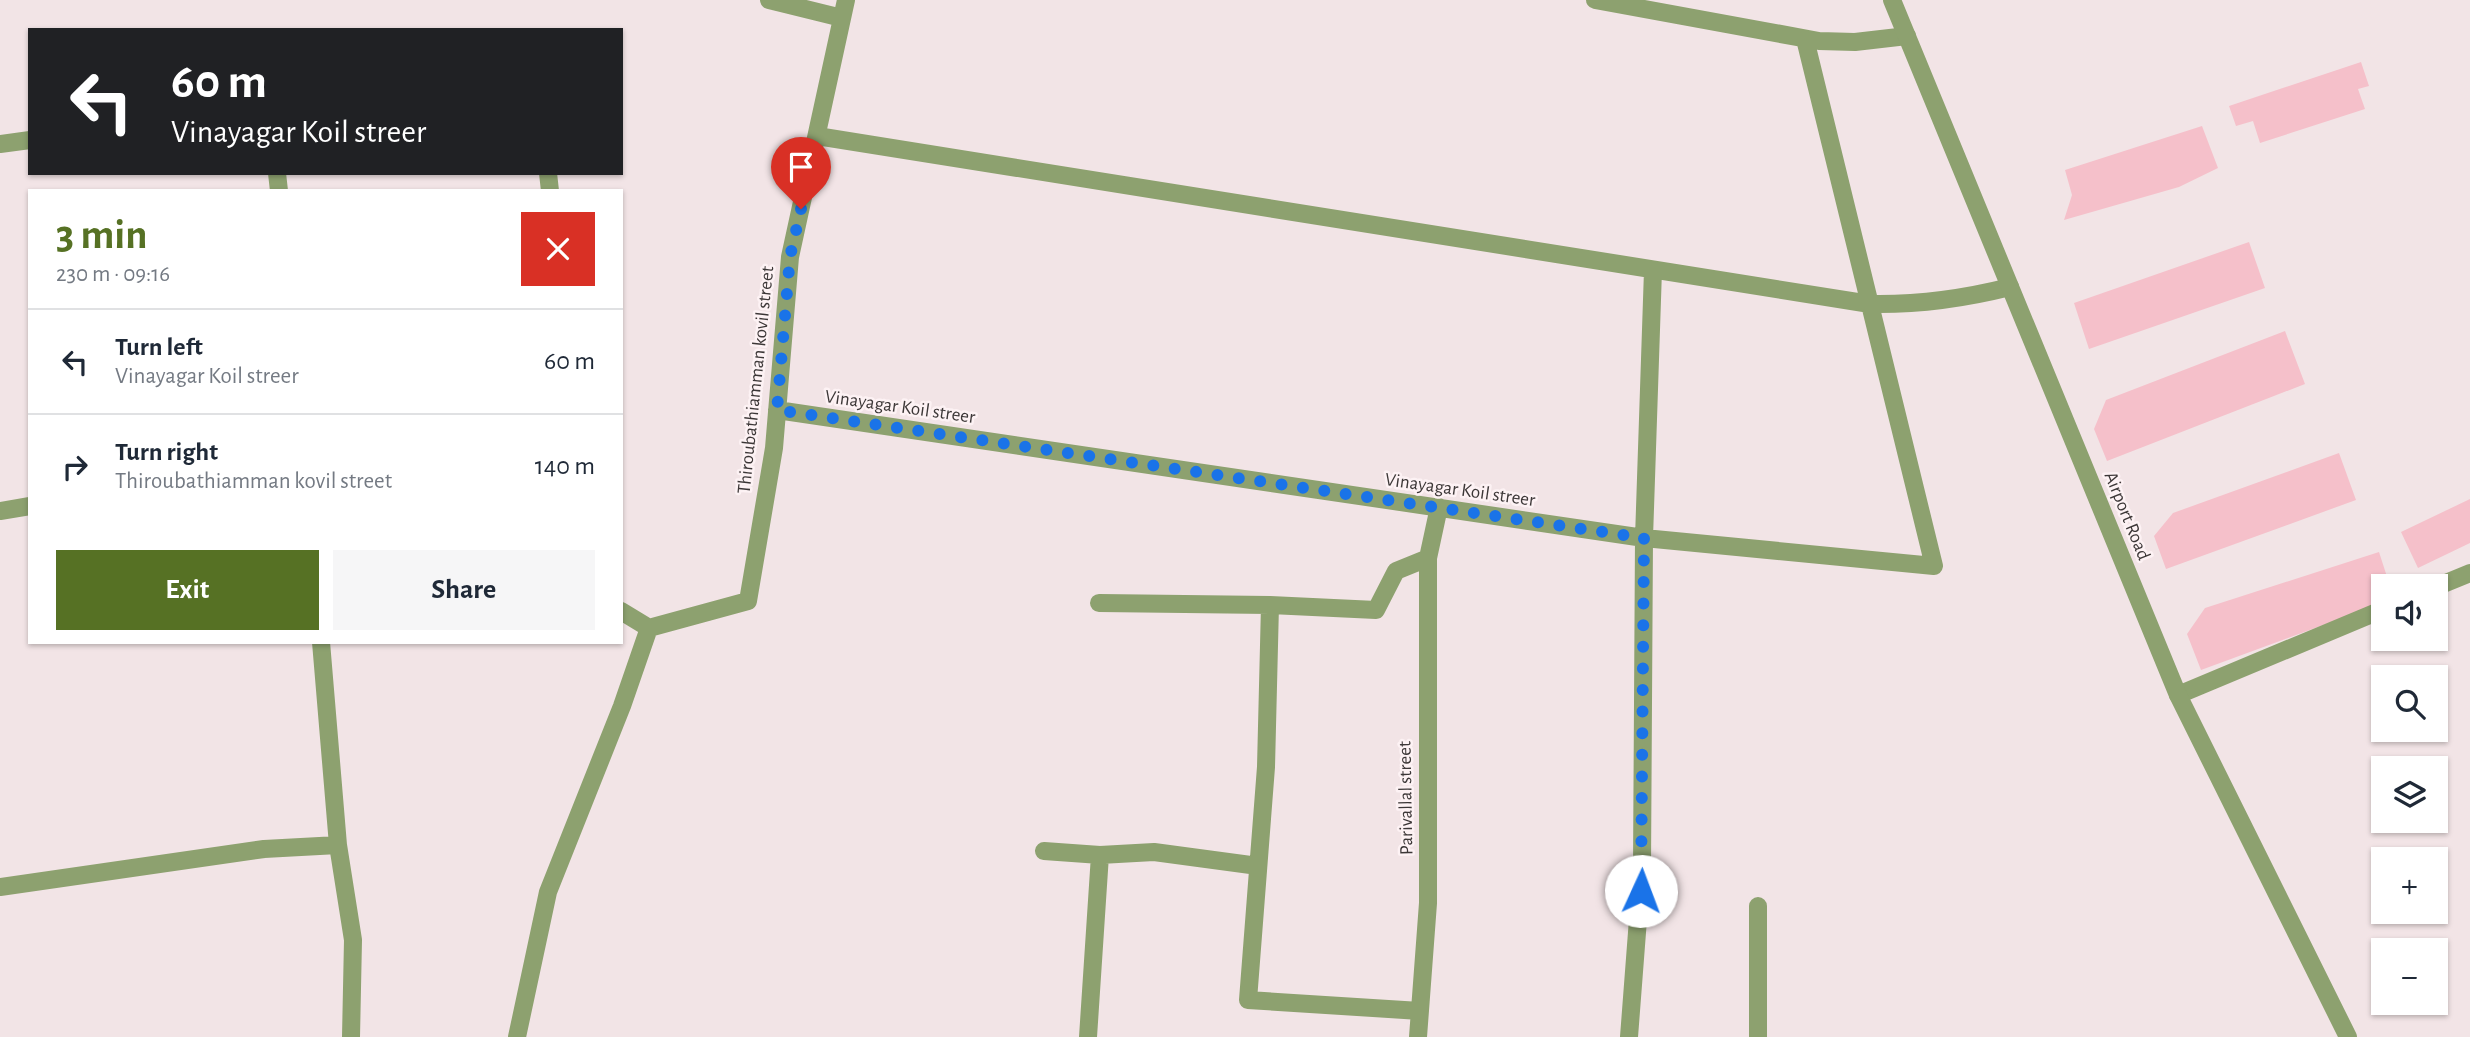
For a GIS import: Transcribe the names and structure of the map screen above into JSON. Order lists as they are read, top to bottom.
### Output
{
  "streets": {
    "street": [
      "Thiroubathiamman kovil street",
      "Vinayagar Koil streer",
      "Airport Road",
      "Parivallal street"
    ]
  },
  "crossings": [
    ["Thiroubathiamman kovil street", "Vinayagar Koil streer"],
    ["Vinayagar Koil streer", "Parivallal street"]
  ],
  "page": {
    "turn": ["60 m", "Vinayagar Koil streer"],
    "heading": ["3 min", "230 m · 09:16"],
    "list": [
      {
        "name": "Turn left",
        "note": "Vinayagar Koil streer",
        "value": "60 m"
      },
      {
        "name": "Turn right",
        "note": "Thiroubathiamman kovil street",
        "value": "140 m"
      }
    ],
    "buttons": ["Exit", "Share"],
    "map_buttons": ["+", "−"]
  }
}
